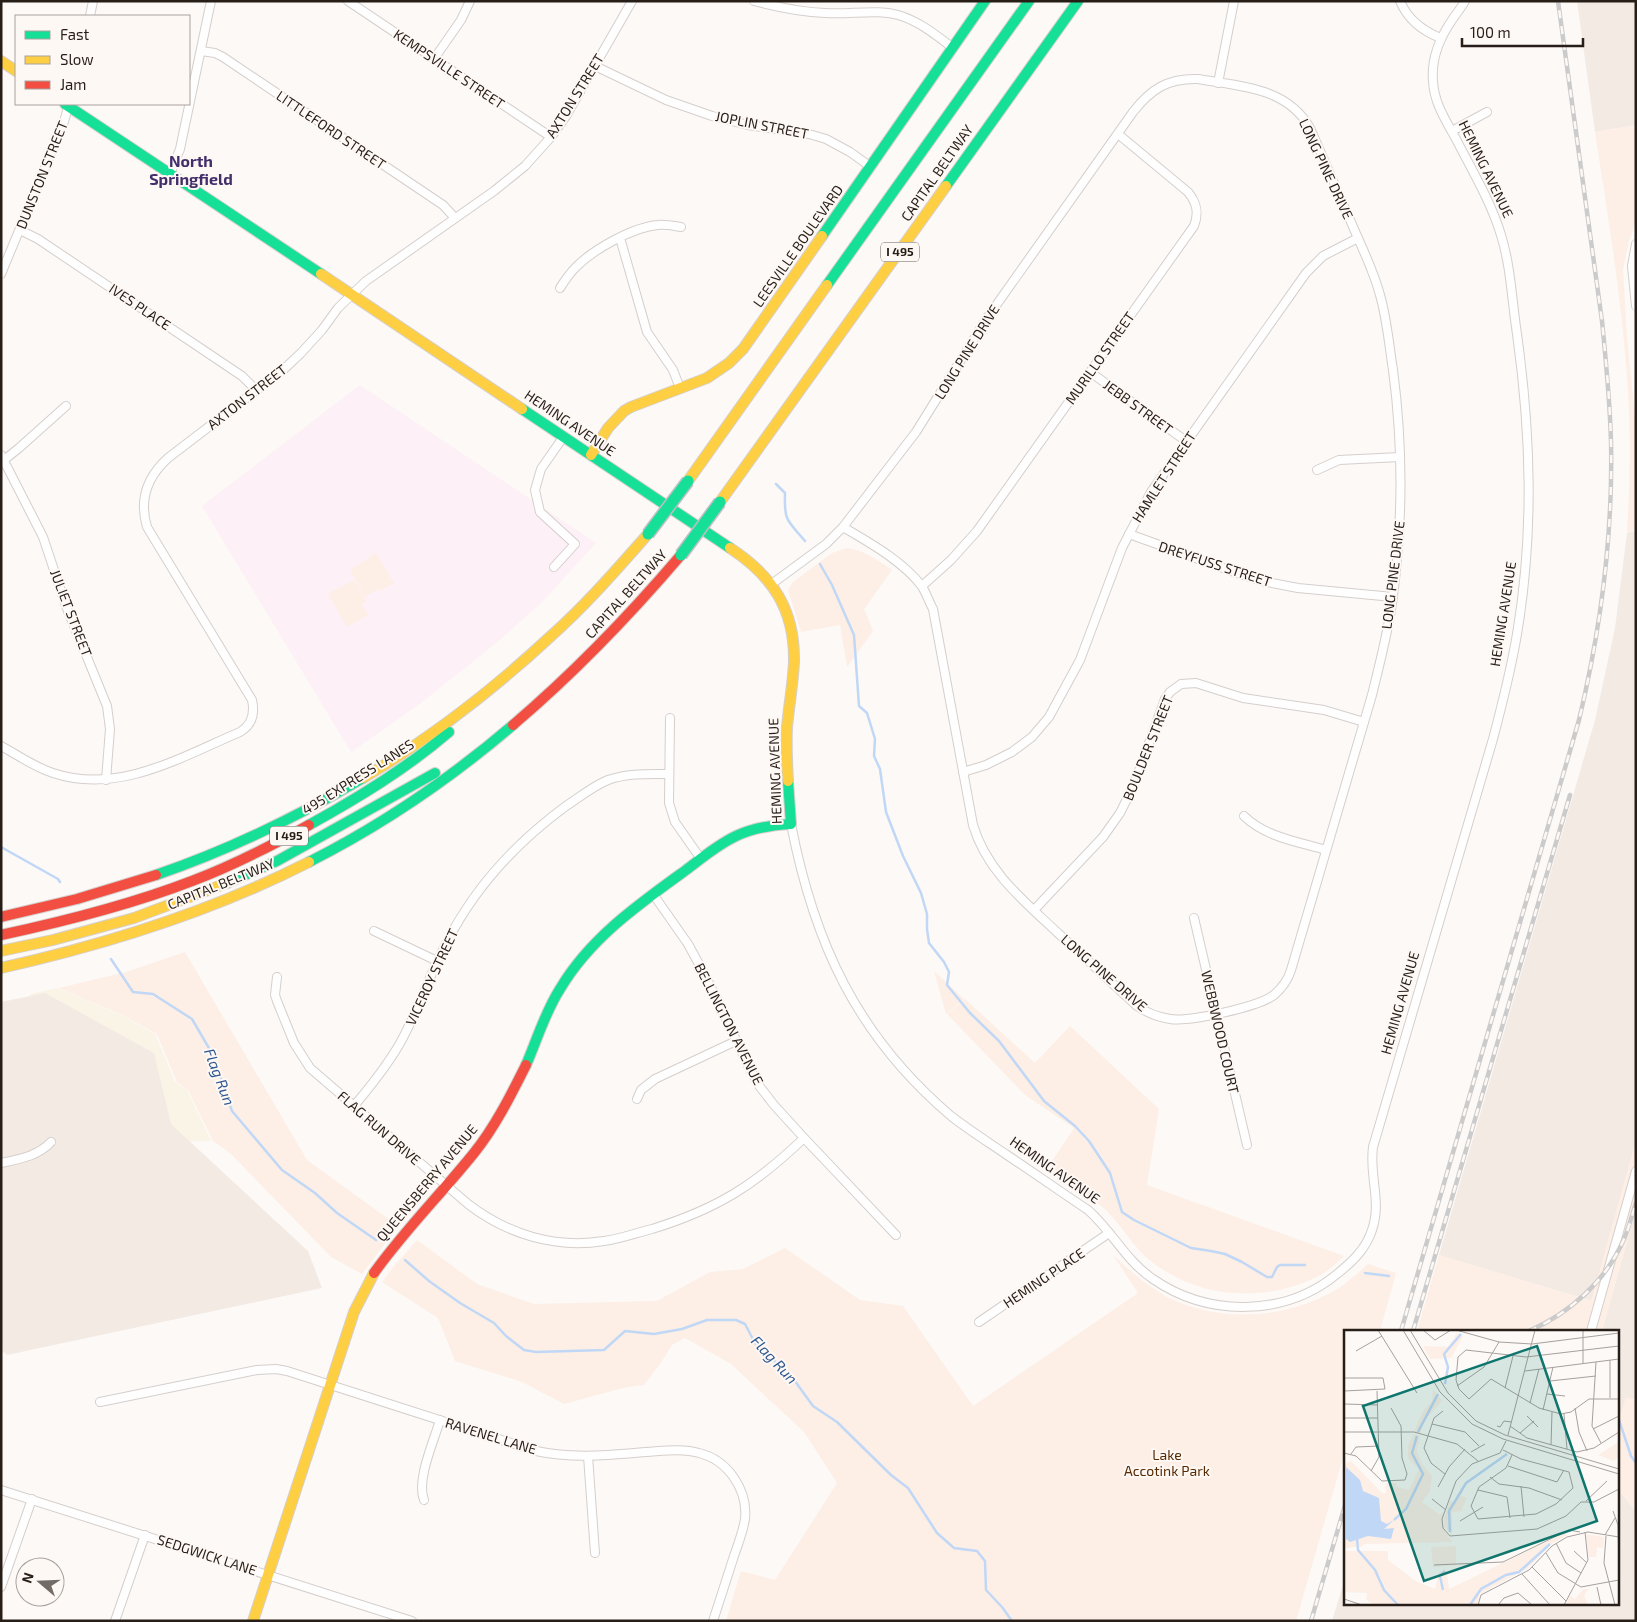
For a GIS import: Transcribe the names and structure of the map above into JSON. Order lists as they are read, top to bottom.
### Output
{
  "streets": {
    "main road": [
      "HEMING AVENUE",
      "CAPITAL BELTWAY",
      "LEESVILLE BOULEVARD",
      "I 495",
      "495 EXPRESS LANES",
      "QUEENSBERRY AVENUE"
    ],
    "street": [
      "KEMPSVILLE STREET",
      "AXTON STREET",
      "JOPLIN STREET",
      "LITTLEFORD STREET",
      "LONG PINE DRIVE",
      "DUNSTON STREET",
      "IVES PLACE",
      "MURILLO STREET",
      "JEBB STREET",
      "HAMLET STREET",
      "DREYFUSS STREET",
      "JULIET STREET",
      "BOULDER STREET",
      "VICEROY STREET",
      "BELLINGTON AVENUE",
      "WEBBWOOD COURT",
      "FLAG RUN DRIVE",
      "HEMING PLACE",
      "RAVENEL LANE",
      "SEDGWICK LANE"
    ]
  },
  "crossings": [
    ["KEMPSVILLE STREET", "AXTON STREET"],
    ["AXTON STREET", "JOPLIN STREET"],
    ["AXTON STREET", "LITTLEFORD STREET"],
    ["AXTON STREET", "HEMING AVENUE"],
    ["AXTON STREET", "IVES PLACE"],
    ["AXTON STREET", "JULIET STREET"],
    ["JOPLIN STREET", "LEESVILLE BOULEVARD"],
    ["LONG PINE DRIVE", "HEMING AVENUE"],
    ["LONG PINE DRIVE", "MURILLO STREET"],
    ["LONG PINE DRIVE", "HAMLET STREET"],
    ["LONG PINE DRIVE", "DREYFUSS STREET"],
    ["LONG PINE DRIVE", "BOULDER STREET"],
    ["LONG PINE DRIVE", "WEBBWOOD COURT"],
    ["HEMING AVENUE", "DUNSTON STREET"],
    ["HEMING AVENUE", "LEESVILLE BOULEVARD"],
    ["HEMING AVENUE", "QUEENSBERRY AVENUE"],
    ["HEMING AVENUE", "HEMING PLACE"],
    ["CAPITAL BELTWAY", "I 495"],
    ["CAPITAL BELTWAY", "495 EXPRESS LANES"],
    ["DUNSTON STREET", "IVES PLACE"],
    ["MURILLO STREET", "JEBB STREET"],
    ["JEBB STREET", "HAMLET STREET"],
    ["HAMLET STREET", "DREYFUSS STREET"],
    ["VICEROY STREET", "FLAG RUN DRIVE"],
    ["BELLINGTON AVENUE", "FLAG RUN DRIVE"],
    ["BELLINGTON AVENUE", "QUEENSBERRY AVENUE"],
    ["FLAG RUN DRIVE", "QUEENSBERRY AVENUE"],
    ["QUEENSBERRY AVENUE", "RAVENEL LANE"],
    ["QUEENSBERRY AVENUE", "SEDGWICK LANE"]
  ],
  "districts": ["North Springfield"],
  "water": ["Flag Run"],
  "parks": ["Lake Accotink Park"],
  "legend": ["Fast", "Slow", "Jam"],
  "scale_bar": "100 m",
  "north": "left"
}
